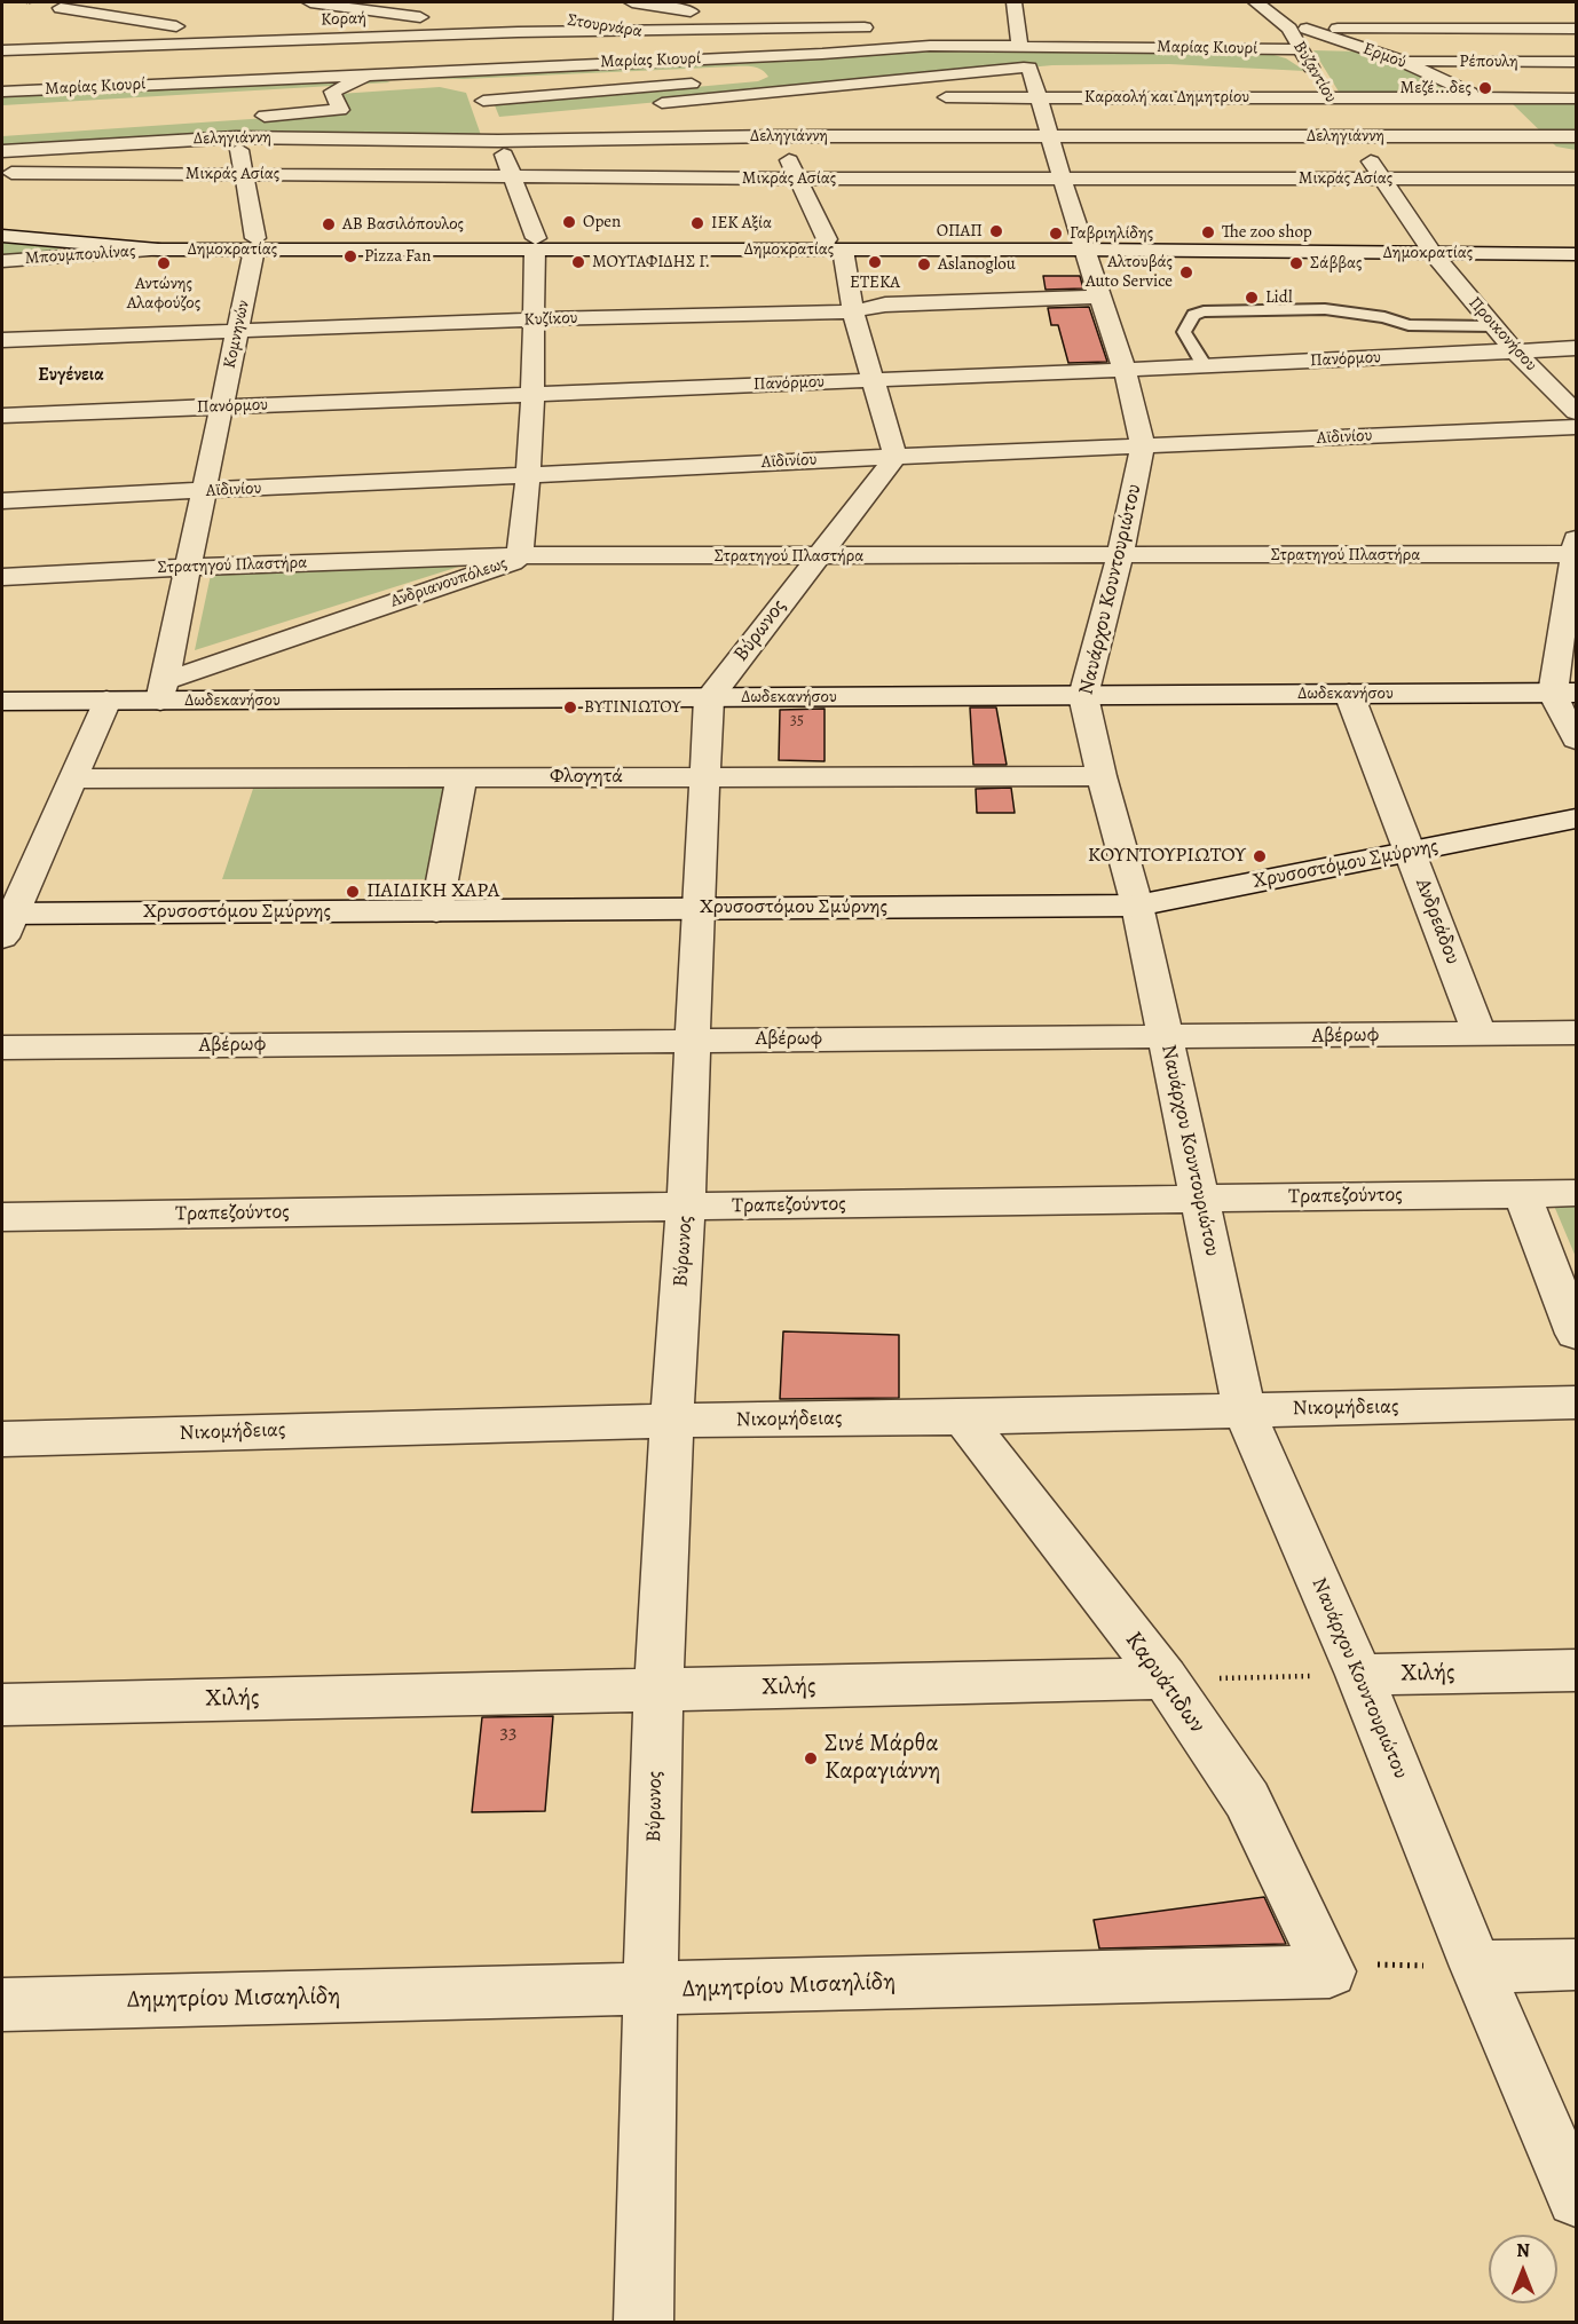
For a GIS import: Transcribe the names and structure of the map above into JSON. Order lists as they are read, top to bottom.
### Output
{
  "streets": {
    "street": [
      "Κοραή",
      "Στουρνάρα",
      "Μαρίας Κιουρί",
      "Ερμού",
      "Ρέπουλη",
      "Βυζαντίου",
      "Καραολή και Δημητρίου",
      "Δεληγιάννη",
      "Μικράς Ασίας",
      "Δημοκρατίας",
      "Μπουμπουλίνας",
      "Κυζίκου",
      "Κομνηνών",
      "Προικονήσου",
      "Πανόρμου",
      "Αϊδινίου",
      "Στρατηγού Πλαστήρα",
      "Ανδριανουπόλεως",
      "Ναυάρχου Κουντουριώτου",
      "Βύρωνος",
      "Δωδεκανήσου",
      "Φλογητά",
      "Χρυσοστόμου Σμύρνης",
      "Ανδρεάδου",
      "Αβέρωφ",
      "Τραπεζούντος",
      "Νικομήδειας",
      "Χιλής",
      "Καρυάτιδων",
      "Δημητρίου Μισαηλίδη"
    ]
  },
  "crossings": [
    ["Κοραή", "Στουρνάρα"],
    ["Στουρνάρα", "Μαρίας Κιουρί"],
    ["Μαρίας Κιουρί", "Βυζαντίου"],
    ["Μαρίας Κιουρί", "Ανδριανουπόλεως"],
    ["Μαρίας Κιουρί", "Ναυάρχου Κουντουριώτου"],
    ["Ερμού", "Ρέπουλη"],
    ["Ερμού", "Βυζαντίου"],
    ["Ερμού", "Καραολή και Δημητρίου"],
    ["Ερμού", "Δεληγιάννη"],
    ["Βυζαντίου", "Καραολή και Δημητρίου"],
    ["Βυζαντίου", "Δεληγιάννη"],
    ["Βυζαντίου", "Μικράς Ασίας"],
    ["Βυζαντίου", "Δημοκρατίας"],
    ["Βυζαντίου", "Προικονήσου"],
    ["Καραολή και Δημητρίου", "Ναυάρχου Κουντουριώτου"],
    ["Δεληγιάννη", "Κομνηνών"],
    ["Δεληγιάννη", "Ανδριανουπόλεως"],
    ["Δεληγιάννη", "Ναυάρχου Κουντουριώτου"],
    ["Μικράς Ασίας", "Κομνηνών"],
    ["Μικράς Ασίας", "Ανδριανουπόλεως"],
    ["Μικράς Ασίας", "Ναυάρχου Κουντουριώτου"],
    ["Δημοκρατίας", "Μπουμπουλίνας"],
    ["Δημοκρατίας", "Κομνηνών"],
    ["Δημοκρατίας", "Προικονήσου"],
    ["Δημοκρατίας", "Ανδριανουπόλεως"],
    ["Δημοκρατίας", "Ναυάρχου Κουντουριώτου"],
    ["Κυζίκου", "Κομνηνών"],
    ["Κυζίκου", "Ανδριανουπόλεως"],
    ["Κυζίκου", "Ναυάρχου Κουντουριώτου"],
    ["Κομνηνών", "Πανόρμου"],
    ["Κομνηνών", "Αϊδινίου"],
    ["Κομνηνών", "Στρατηγού Πλαστήρα"],
    ["Κομνηνών", "Ανδριανουπόλεως"],
    ["Κομνηνών", "Δωδεκανήσου"],
    ["Προικονήσου", "Πανόρμου"],
    ["Πανόρμου", "Ανδριανουπόλεως"],
    ["Πανόρμου", "Ναυάρχου Κουντουριώτου"],
    ["Αϊδινίου", "Ανδριανουπόλεως"],
    ["Αϊδινίου", "Ναυάρχου Κουντουριώτου"],
    ["Αϊδινίου", "Βύρωνος"],
    ["Στρατηγού Πλαστήρα", "Ανδριανουπόλεως"],
    ["Στρατηγού Πλαστήρα", "Ναυάρχου Κουντουριώτου"],
    ["Στρατηγού Πλαστήρα", "Βύρωνος"],
    ["Ανδριανουπόλεως", "Δωδεκανήσου"],
    ["Ναυάρχου Κουντουριώτου", "Δωδεκανήσου"],
    ["Ναυάρχου Κουντουριώτου", "Φλογητά"],
    ["Ναυάρχου Κουντουριώτου", "Χρυσοστόμου Σμύρνης"],
    ["Ναυάρχου Κουντουριώτου", "Αβέρωφ"],
    ["Ναυάρχου Κουντουριώτου", "Τραπεζούντος"],
    ["Ναυάρχου Κουντουριώτου", "Νικομήδειας"],
    ["Ναυάρχου Κουντουριώτου", "Χιλής"],
    ["Βύρωνος", "Δωδεκανήσου"],
    ["Βύρωνος", "Φλογητά"],
    ["Βύρωνος", "Χρυσοστόμου Σμύρνης"],
    ["Βύρωνος", "Αβέρωφ"],
    ["Βύρωνος", "Τραπεζούντος"],
    ["Βύρωνος", "Νικομήδειας"],
    ["Βύρωνος", "Χιλής"],
    ["Βύρωνος", "Δημητρίου Μισαηλίδη"],
    ["Δωδεκανήσου", "Ανδρεάδου"],
    ["Χρυσοστόμου Σμύρνης", "Ανδρεάδου"],
    ["Ανδρεάδου", "Αβέρωφ"],
    ["Νικομήδειας", "Καρυάτιδων"],
    ["Χιλής", "Καρυάτιδων"],
    ["Καρυάτιδων", "Δημητρίου Μισαηλίδη"]
  ],
  "districts": ["Ευγένεια"],
  "places": [
    "Μεζέ...δες",
    "Open",
    "ΙΕΚ Αξία",
    "ΑΒ Βασιλόπουλος",
    "ΟΠΑΠ",
    "The zoo shop",
    "Γαβριηλίδης",
    "Pizza Fan",
    "ΜΟΥΤΑΦΙΔΗΣ Γ.",
    "ΕΤΕΚΑ",
    "Αντώνης Αλαφούζος",
    "Σάββας",
    "Aslanoglou",
    "Αλτουβάς Auto Service",
    "Lidl",
    "ΒΥΤΙΝΙΩΤΟΥ",
    "ΚΟΥΝΤΟΥΡΙΩΤΟΥ",
    "ΠΑΙΔΙΚΗ ΧΑΡΑ",
    "Σινέ Μάρθα Καραγιάννη"
  ],
  "house_numbers": ["35", "33"],
  "north": "top"
}
